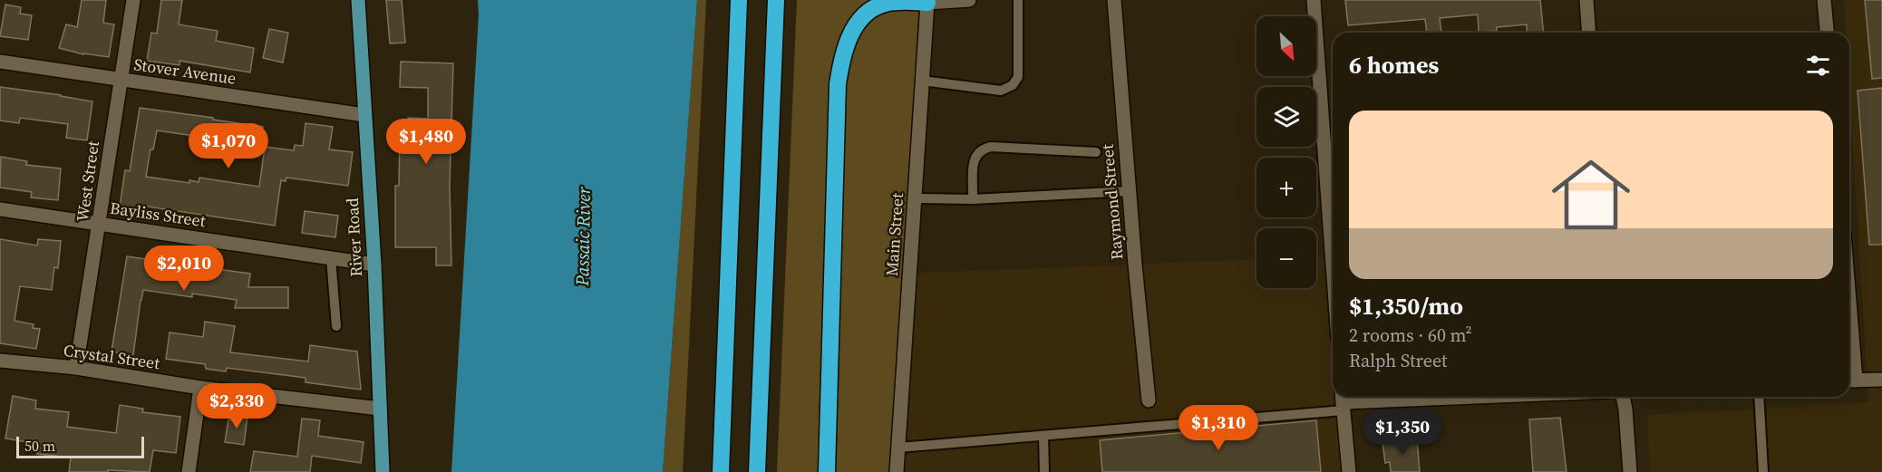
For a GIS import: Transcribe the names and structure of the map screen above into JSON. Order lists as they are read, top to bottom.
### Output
{
  "streets": {
    "main road": ["River Road"],
    "street": [
      "Stover Avenue",
      "West Street",
      "Raymond Street",
      "Bayliss Street",
      "Main Street",
      "Crystal Street"
    ]
  },
  "crossings": [
    ["Stover Avenue", "West Street"],
    ["Stover Avenue", "River Road"],
    ["West Street", "Bayliss Street"],
    ["West Street", "Crystal Street"],
    ["Bayliss Street", "River Road"],
    ["River Road", "Crystal Street"]
  ],
  "water": ["Passaic River"],
  "scale_bar": "50 m",
  "north": "bottom right",
  "page": {
    "map_buttons": ["+", "−"],
    "heading": "6 homes",
    "list": [
      {
        "name": "$1,350/mo",
        "note": "2 rooms · 60 m² · Ralph Street"
      }
    ],
    "price": [
      "$1,480",
      "$1,070",
      "$2,010",
      "$2,330",
      "$1,310",
      "$1,350"
    ],
    "scale": "50 m"
  }
}
